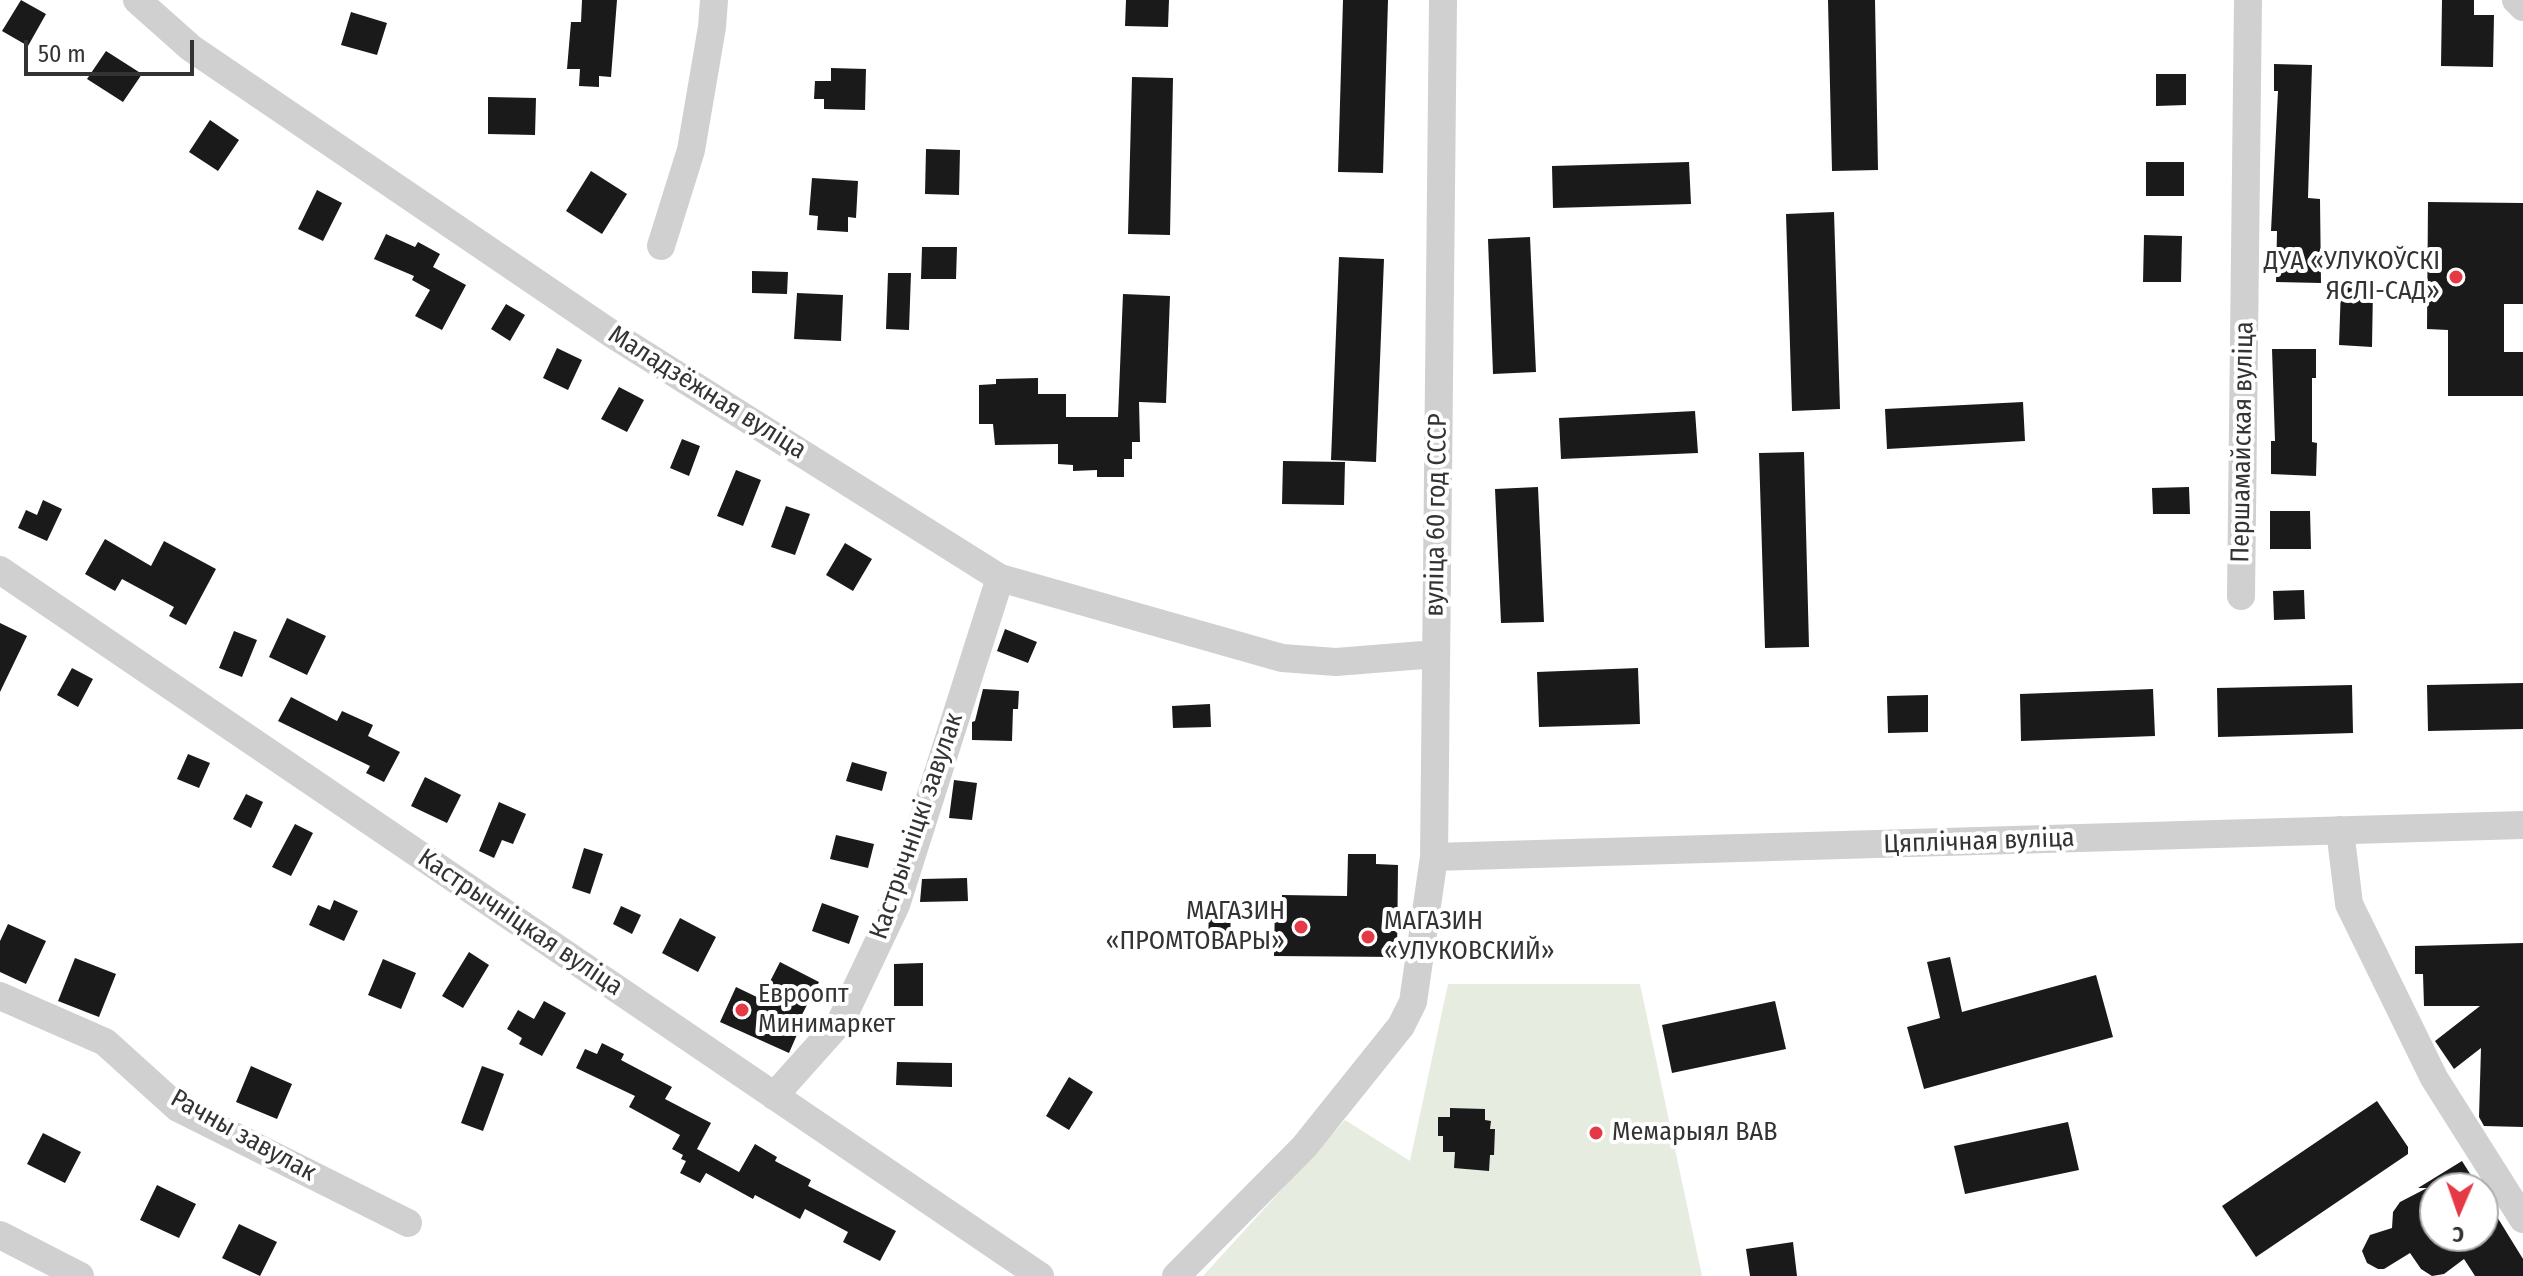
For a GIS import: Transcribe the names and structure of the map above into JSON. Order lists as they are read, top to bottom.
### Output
{
  "streets": {
    "street": [
      "Маладзёжная вуліца",
      "Першамайская вуліца",
      "вуліца 60 год СССР",
      "Кастрычніцкі завулак",
      "Цяплічная вуліца",
      "Кастрычніцкая вуліца",
      "Рачны завулак"
    ]
  },
  "crossings": [
    ["Маладзёжная вуліца", "вуліца 60 год СССР"],
    ["Маладзёжная вуліца", "Кастрычніцкі завулак"],
    ["вуліца 60 год СССР", "Цяплічная вуліца"],
    ["Кастрычніцкі завулак", "Кастрычніцкая вуліца"]
  ],
  "places": [
    "ДУА «УЛУКОЎСКІ ЯСЛІ-САД»",
    "МАГАЗИН «ПРОМТОВАРЫ»",
    "МАГАЗИН «УЛУКОВСКИЙ»",
    "Евроопт Минимаркет",
    "Мемарыял ВАВ"
  ],
  "scale_bar": "50 m",
  "north": "bottom"
}
